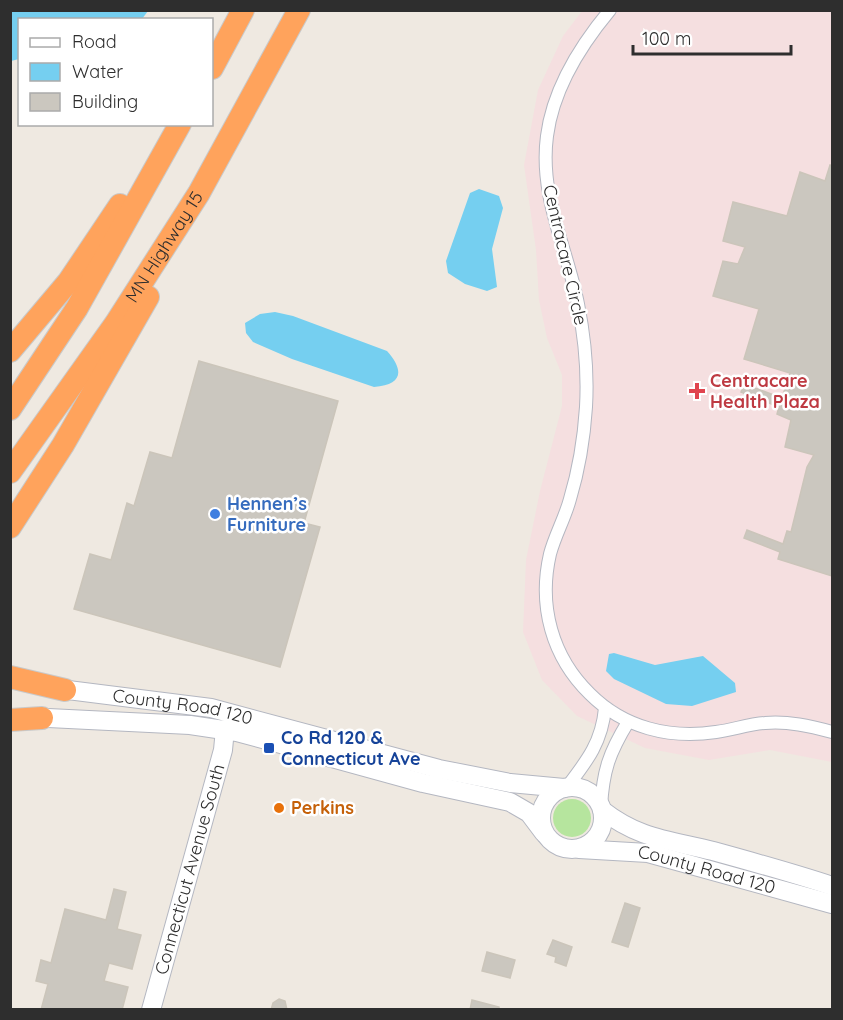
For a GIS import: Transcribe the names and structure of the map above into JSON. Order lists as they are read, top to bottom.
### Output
{
  "streets": {
    "highway": ["MN Highway 15"],
    "street": ["Centracare Circle", "County Road 120", "Connecticut Avenue South"]
  },
  "crossings": [
    ["County Road 120", "Connecticut Avenue South"]
  ],
  "places": {
    "health": ["Centracare Health Plaza"],
    "other": ["Hennen’s Furniture", "Perkins"],
    "transit": ["Co Rd 120 & Connecticut Ave"]
  },
  "legend": ["Road", "Water", "Building"],
  "scale_bar": "100 m"
}
